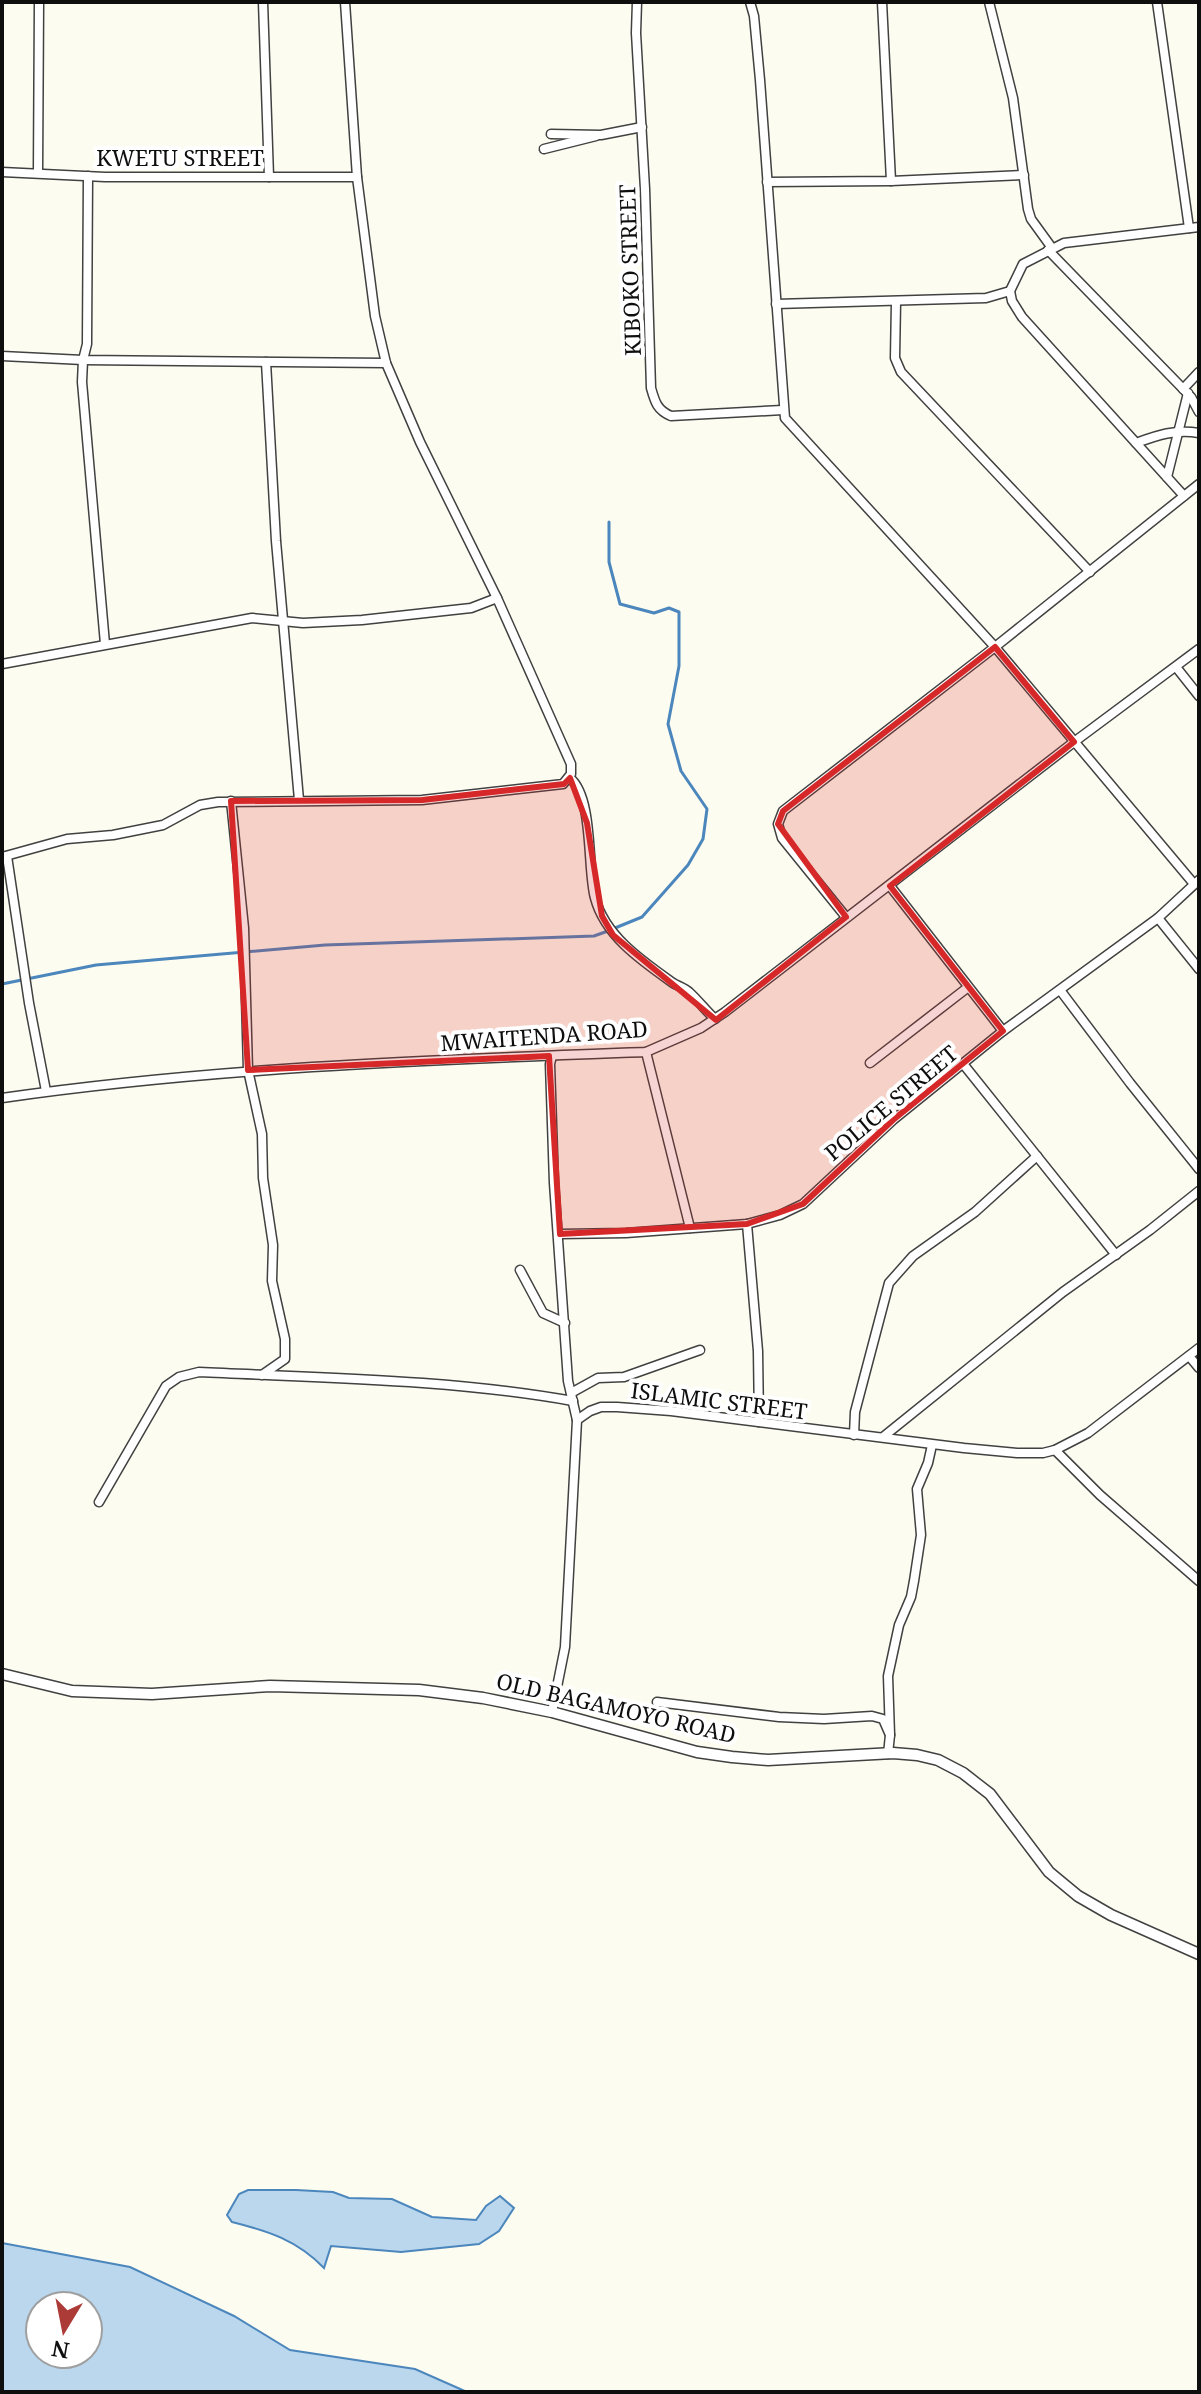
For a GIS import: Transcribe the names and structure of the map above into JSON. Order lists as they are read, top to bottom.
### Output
{
  "streets": {
    "street": [
      "KWETU STREET",
      "KIBOKO STREET",
      "MWAITENDA ROAD",
      "POLICE STREET",
      "ISLAMIC STREET",
      "OLD BAGAMOYO ROAD"
    ]
  },
  "north": "bottom"
}
